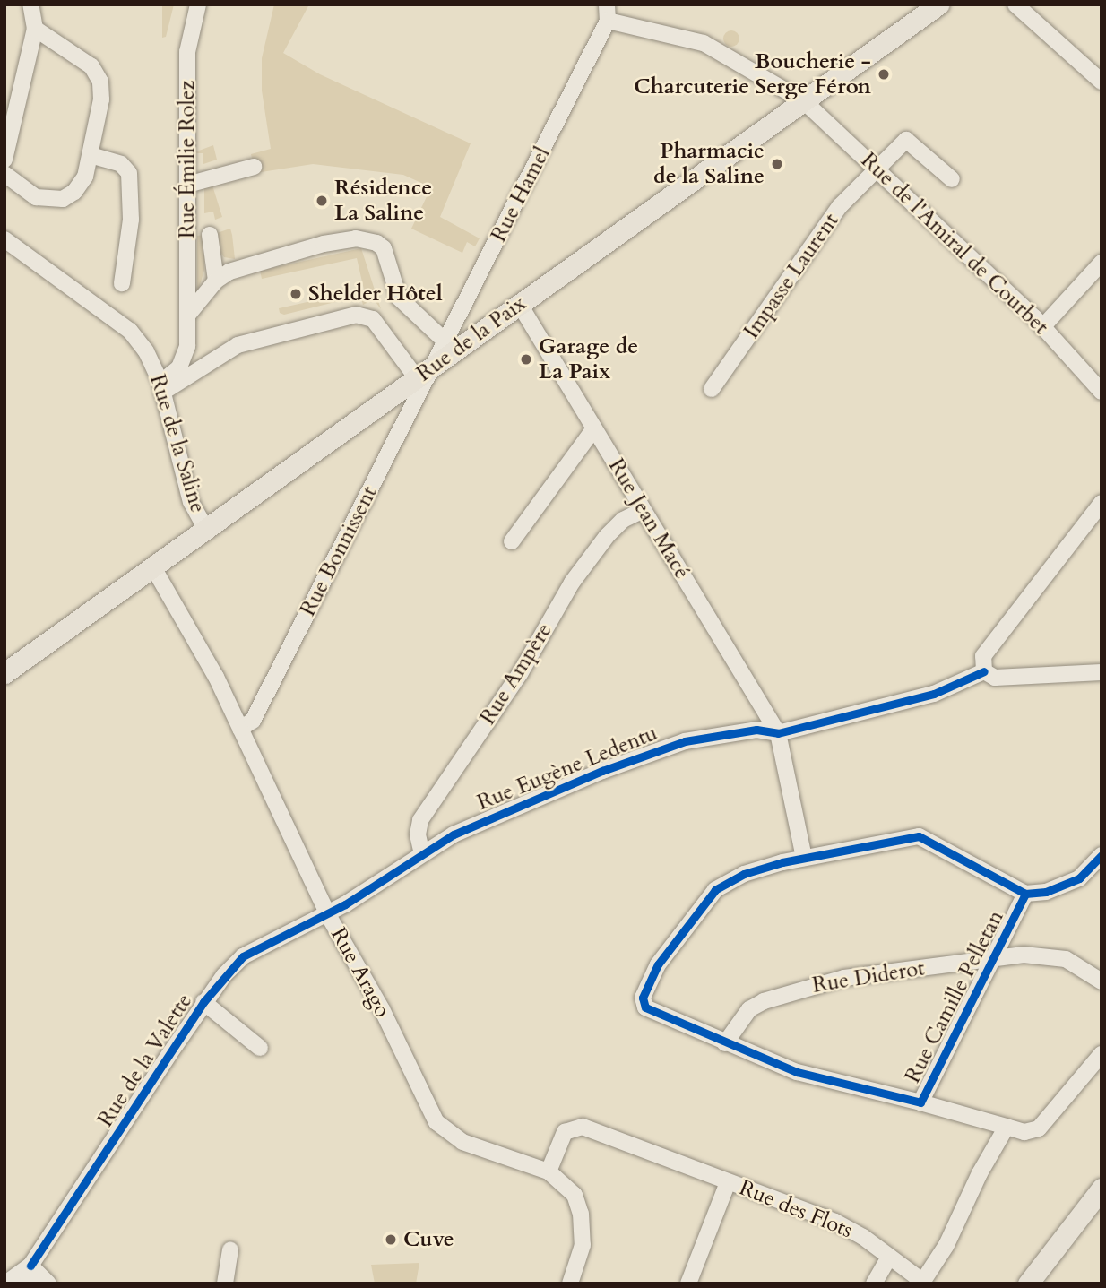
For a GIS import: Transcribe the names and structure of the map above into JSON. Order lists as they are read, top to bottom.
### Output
{
  "streets": {
    "main road": ["Rue de la Paix"],
    "street": [
      "Rue Émilie Rolez",
      "Rue Hamel",
      "Rue de l'Amiral de Courbet",
      "Impasse Laurent",
      "Rue de la Saline",
      "Rue Jean Macé",
      "Rue Bonnissent",
      "Rue Ampère",
      "Rue Eugène Ledentu",
      "Rue Arago",
      "Rue Diderot",
      "Rue Camille Pelletan",
      "Rue de la Valette",
      "Rue des Flots"
    ]
  },
  "crossings": [
    ["Rue Émilie Rolez", "Rue de la Saline"],
    ["Rue Hamel", "Rue de l'Amiral de Courbet"],
    ["Rue Hamel", "Rue de la Paix"],
    ["Rue Hamel", "Rue Bonnissent"],
    ["Rue de l'Amiral de Courbet", "Impasse Laurent"],
    ["Rue de l'Amiral de Courbet", "Rue de la Paix"],
    ["Rue de la Paix", "Rue de la Saline"],
    ["Rue de la Paix", "Rue Jean Macé"],
    ["Rue de la Paix", "Rue Bonnissent"],
    ["Rue de la Paix", "Rue Arago"],
    ["Rue Jean Macé", "Rue Ampère"],
    ["Rue Jean Macé", "Rue Eugène Ledentu"],
    ["Rue Jean Macé", "Rue Camille Pelletan"],
    ["Rue Bonnissent", "Rue Arago"],
    ["Rue Ampère", "Rue Eugène Ledentu"],
    ["Rue Eugène Ledentu", "Rue Arago"],
    ["Rue Eugène Ledentu", "Rue de la Valette"],
    ["Rue Arago", "Rue de la Valette"],
    ["Rue Arago", "Rue des Flots"],
    ["Rue Diderot", "Rue Camille Pelletan"]
  ],
  "places": [
    "Boucherie - Charcuterie Serge Féron",
    "Pharmacie de la Saline",
    "Résidence La Saline",
    "Shelder Hôtel",
    "Garage de La Paix",
    "Cuve"
  ]
}
